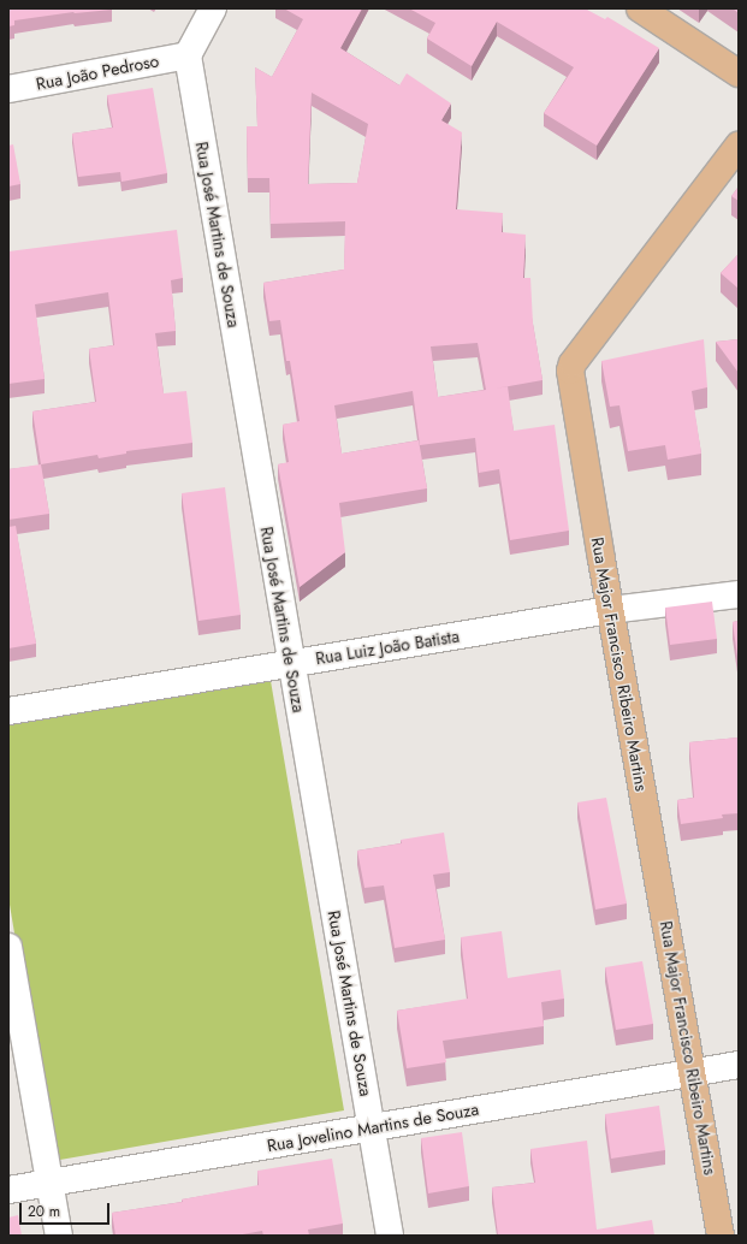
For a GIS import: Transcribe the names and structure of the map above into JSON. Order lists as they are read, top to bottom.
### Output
{
  "streets": {
    "main road": ["Rua Major Francisco Ribeiro Martins"],
    "street": [
      "Rua João Pedroso",
      "Rua José Martins de Souza",
      "Rua Luiz João Batista",
      "Rua Jovelino Martins de Souza"
    ]
  },
  "crossings": [
    ["Rua João Pedroso", "Rua José Martins de Souza"],
    ["Rua José Martins de Souza", "Rua Luiz João Batista"],
    ["Rua José Martins de Souza", "Rua Jovelino Martins de Souza"],
    ["Rua Luiz João Batista", "Rua Major Francisco Ribeiro Martins"],
    ["Rua Major Francisco Ribeiro Martins", "Rua Jovelino Martins de Souza"]
  ],
  "scale_bar": "20 m"
}
